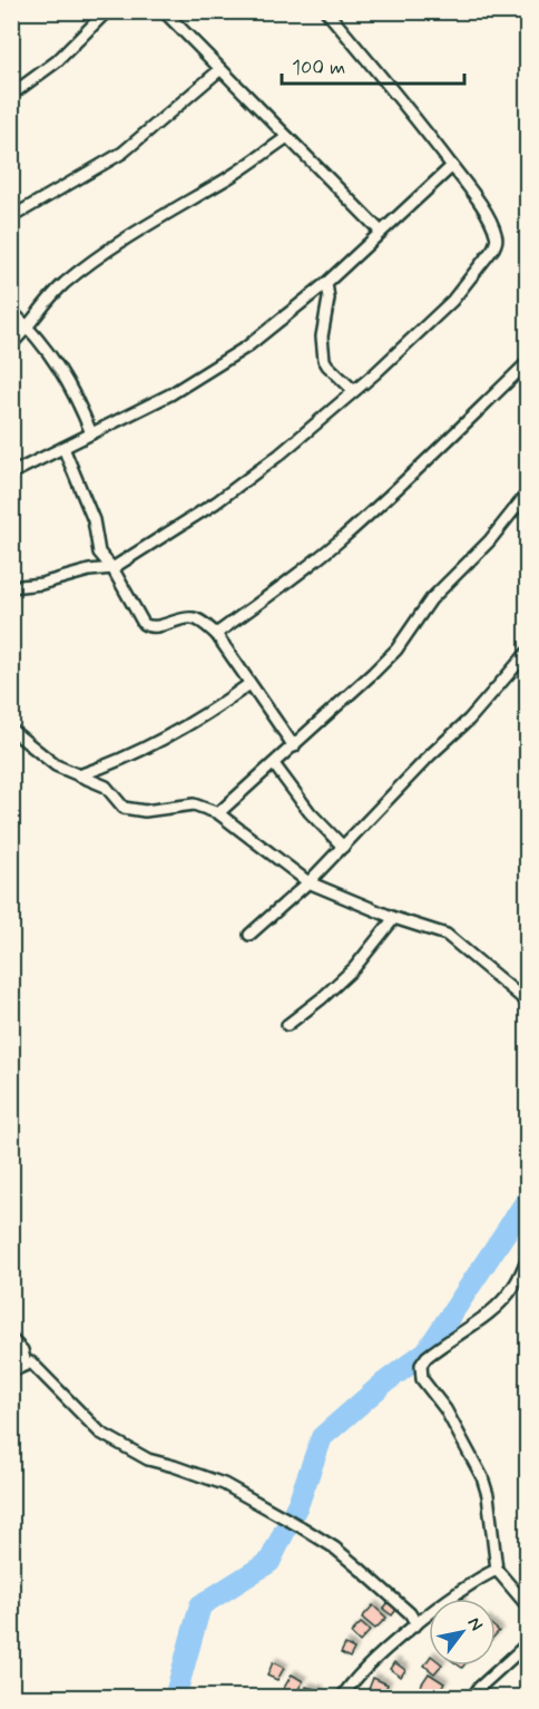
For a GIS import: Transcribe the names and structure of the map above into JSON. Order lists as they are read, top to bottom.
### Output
{
  "scale_bar": "100 m",
  "north": "top right"
}
